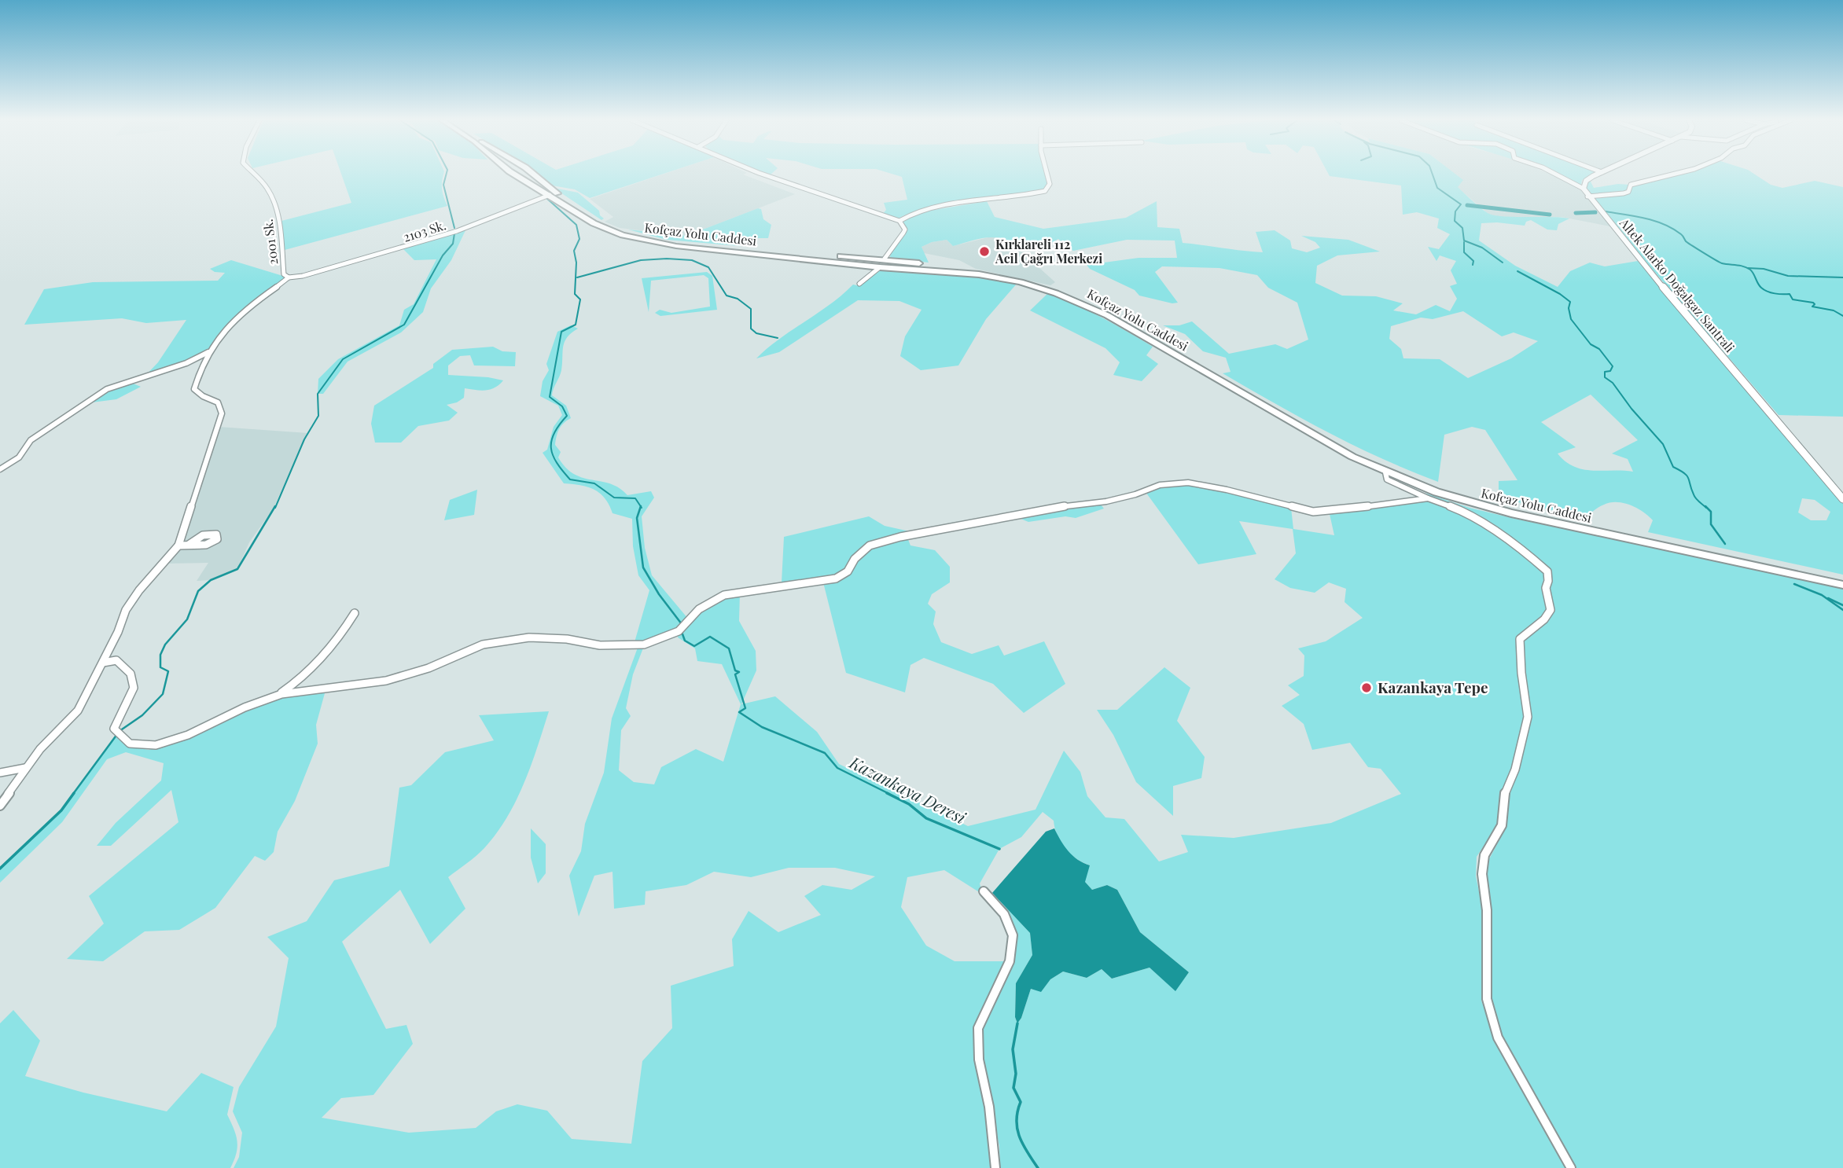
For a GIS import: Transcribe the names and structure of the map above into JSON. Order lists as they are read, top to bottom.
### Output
{
  "streets": {
    "main road": ["Kofçaz Yolu Caddesi"],
    "street": ["2103 Sk.", "2001 Sk.", "Altek Alarko Doğalgaz Santrali"]
  },
  "crossings": [
    ["2103 Sk.", "Kofçaz Yolu Caddesi"],
    ["2103 Sk.", "2001 Sk."]
  ],
  "water": ["Kazankaya Deresi"],
  "places": ["Kırklareli 112 Acil Çağrı Merkezi", "Kazankaya Tepe"]
}
